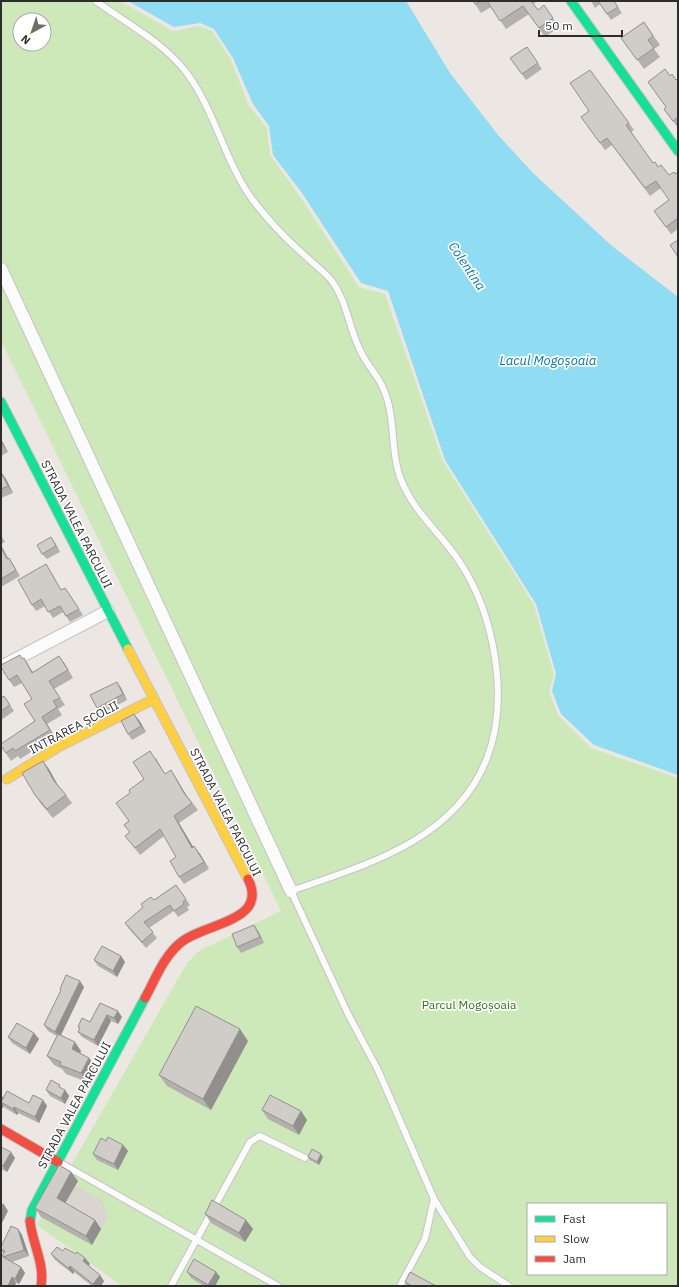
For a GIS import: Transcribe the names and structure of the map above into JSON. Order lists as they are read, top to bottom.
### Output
{
  "streets": {
    "street": ["STRADA VALEA PARCULUI", "INTRAREA ȘCOLII"]
  },
  "crossings": [
    ["STRADA VALEA PARCULUI", "INTRAREA ȘCOLII"]
  ],
  "water": ["Colentina", "Lacul Mogoșoaia"],
  "parks": ["Parcul Mogoșoaia"],
  "legend": ["Fast", "Slow", "Jam"],
  "scale_bar": "50 m",
  "north": "bottom left"
}
